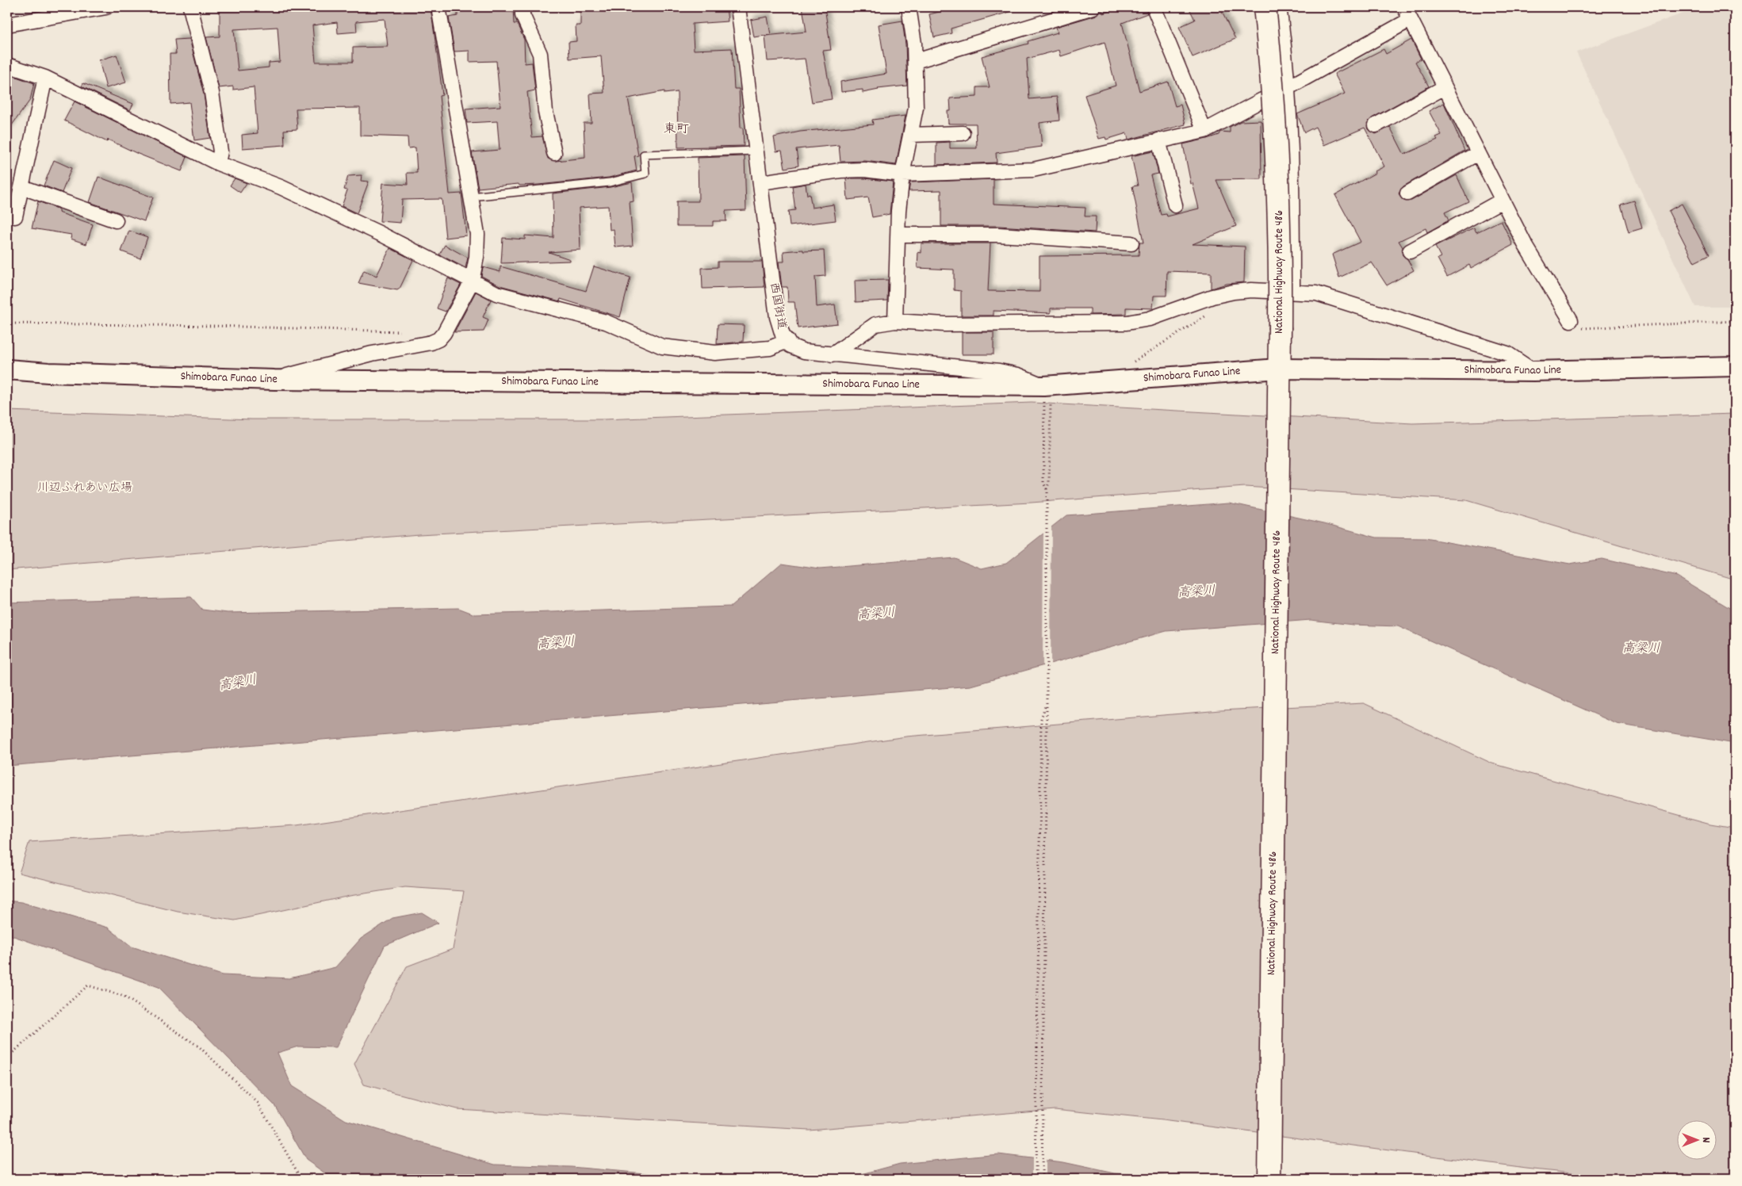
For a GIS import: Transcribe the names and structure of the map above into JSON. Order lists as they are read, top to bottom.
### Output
{
  "streets": {
    "highway": ["National Highway Route 486"],
    "main road": ["Shimobara Funao Line"],
    "street": ["西国街道"]
  },
  "crossings": [
    ["National Highway Route 486", "Shimobara Funao Line"],
    ["西国街道", "Shimobara Funao Line"]
  ],
  "districts": ["東町"],
  "water": ["高梁川"],
  "parks": ["川辺ふれあい広場"],
  "north": "right"
}
